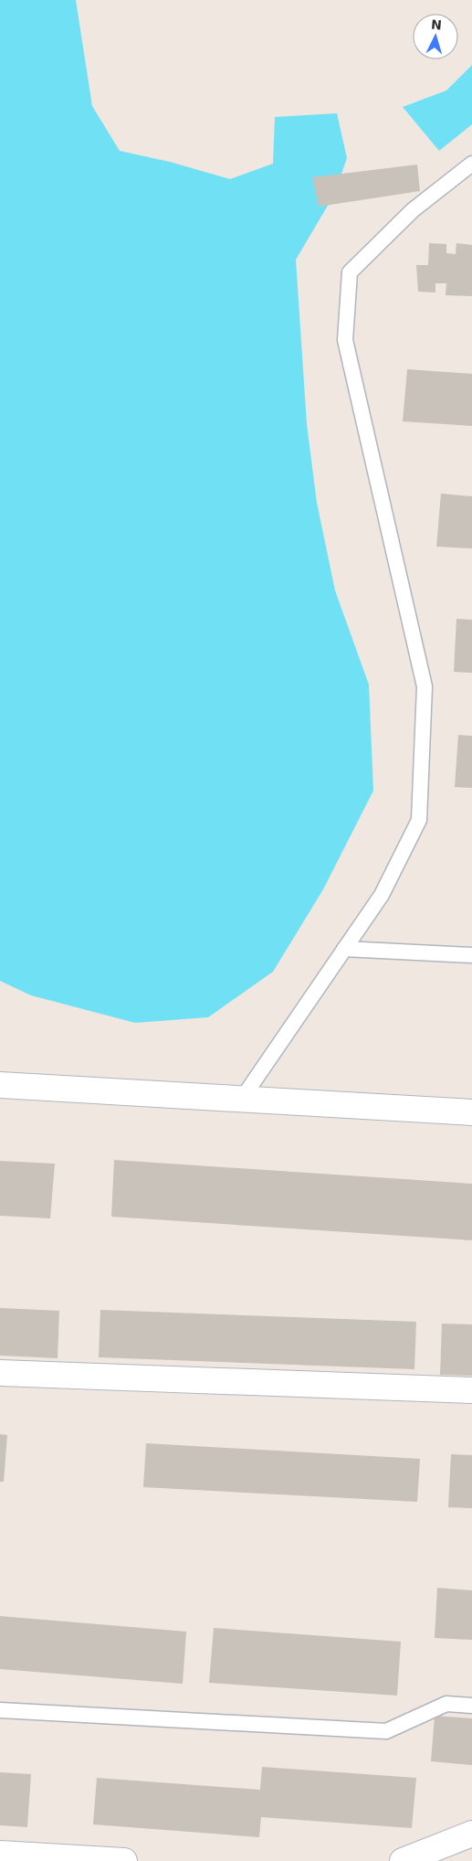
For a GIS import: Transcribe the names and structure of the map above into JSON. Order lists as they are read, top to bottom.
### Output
{
  "north": "top"
}
